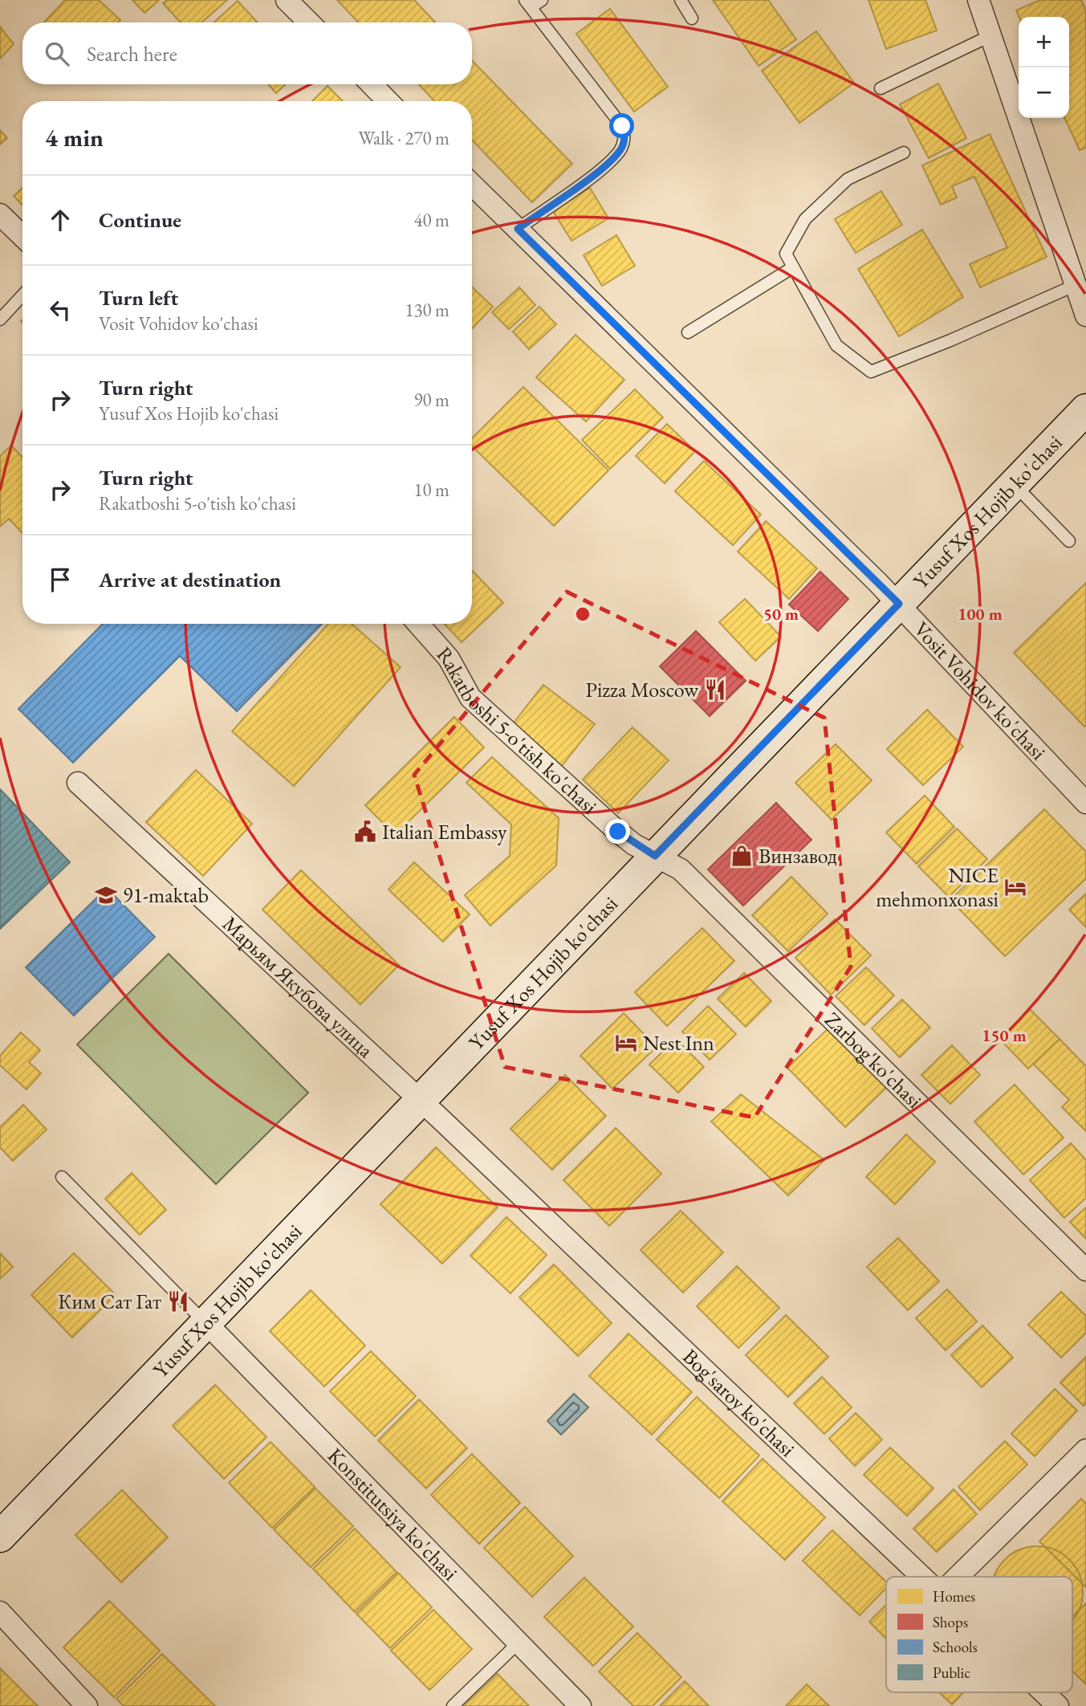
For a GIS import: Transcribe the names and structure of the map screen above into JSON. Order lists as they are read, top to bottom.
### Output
{
  "streets": {
    "main road": ["Yusuf Xos Hojib ko'chasi"],
    "street": [
      "Vosit Vohidov ko'chasi",
      "Rakatboshi 5-o'tish ko'chasi",
      "Марьям Якубова улица",
      "Zarbog'ko'chasi",
      "Bog'saroy ko'chasi",
      "Konstitutsiya ko'chasi"
    ]
  },
  "crossings": [
    ["Yusuf Xos Hojib ko'chasi", "Vosit Vohidov ko'chasi"],
    ["Yusuf Xos Hojib ko'chasi", "Rakatboshi 5-o'tish ko'chasi"],
    ["Yusuf Xos Hojib ko'chasi", "Марьям Якубова улица"],
    ["Yusuf Xos Hojib ko'chasi", "Zarbog'ko'chasi"],
    ["Yusuf Xos Hojib ko'chasi", "Bog'saroy ko'chasi"],
    ["Yusuf Xos Hojib ko'chasi", "Konstitutsiya ko'chasi"],
    ["Rakatboshi 5-o'tish ko'chasi", "Zarbog'ko'chasi"],
    ["Марьям Якубова улица", "Bog'saroy ko'chasi"]
  ],
  "places": {
    "restaurant": ["Pizza Moscow", "Ким Сат Гат"],
    "public building": ["Italian Embassy"],
    "shop": ["Винзавод"],
    "hotel": ["NICE mehmonxonasi", "Nest Inn"],
    "school or university": ["91-maktab"]
  },
  "legend": [
    "Homes",
    "Shops",
    "Schools",
    "Public"
  ],
  "page": {
    "map_buttons": ["+", "−"],
    "search": "Search here",
    "heading": ["4 min", "Walk · 270 m"],
    "list": [
      ["Continue", "40 m"],
      ["Turn left", "Vosit Vohidov ko'chasi", "130 m"],
      ["Turn right", "Yusuf Xos Hojib ko'chasi", "90 m"],
      ["Turn right", "Rakatboshi 5-o'tish ko'chasi", "10 m"],
      "Arrive at destination"
    ]
  },
  "rings": ["50 m", "100 m", "150 m"]
}
